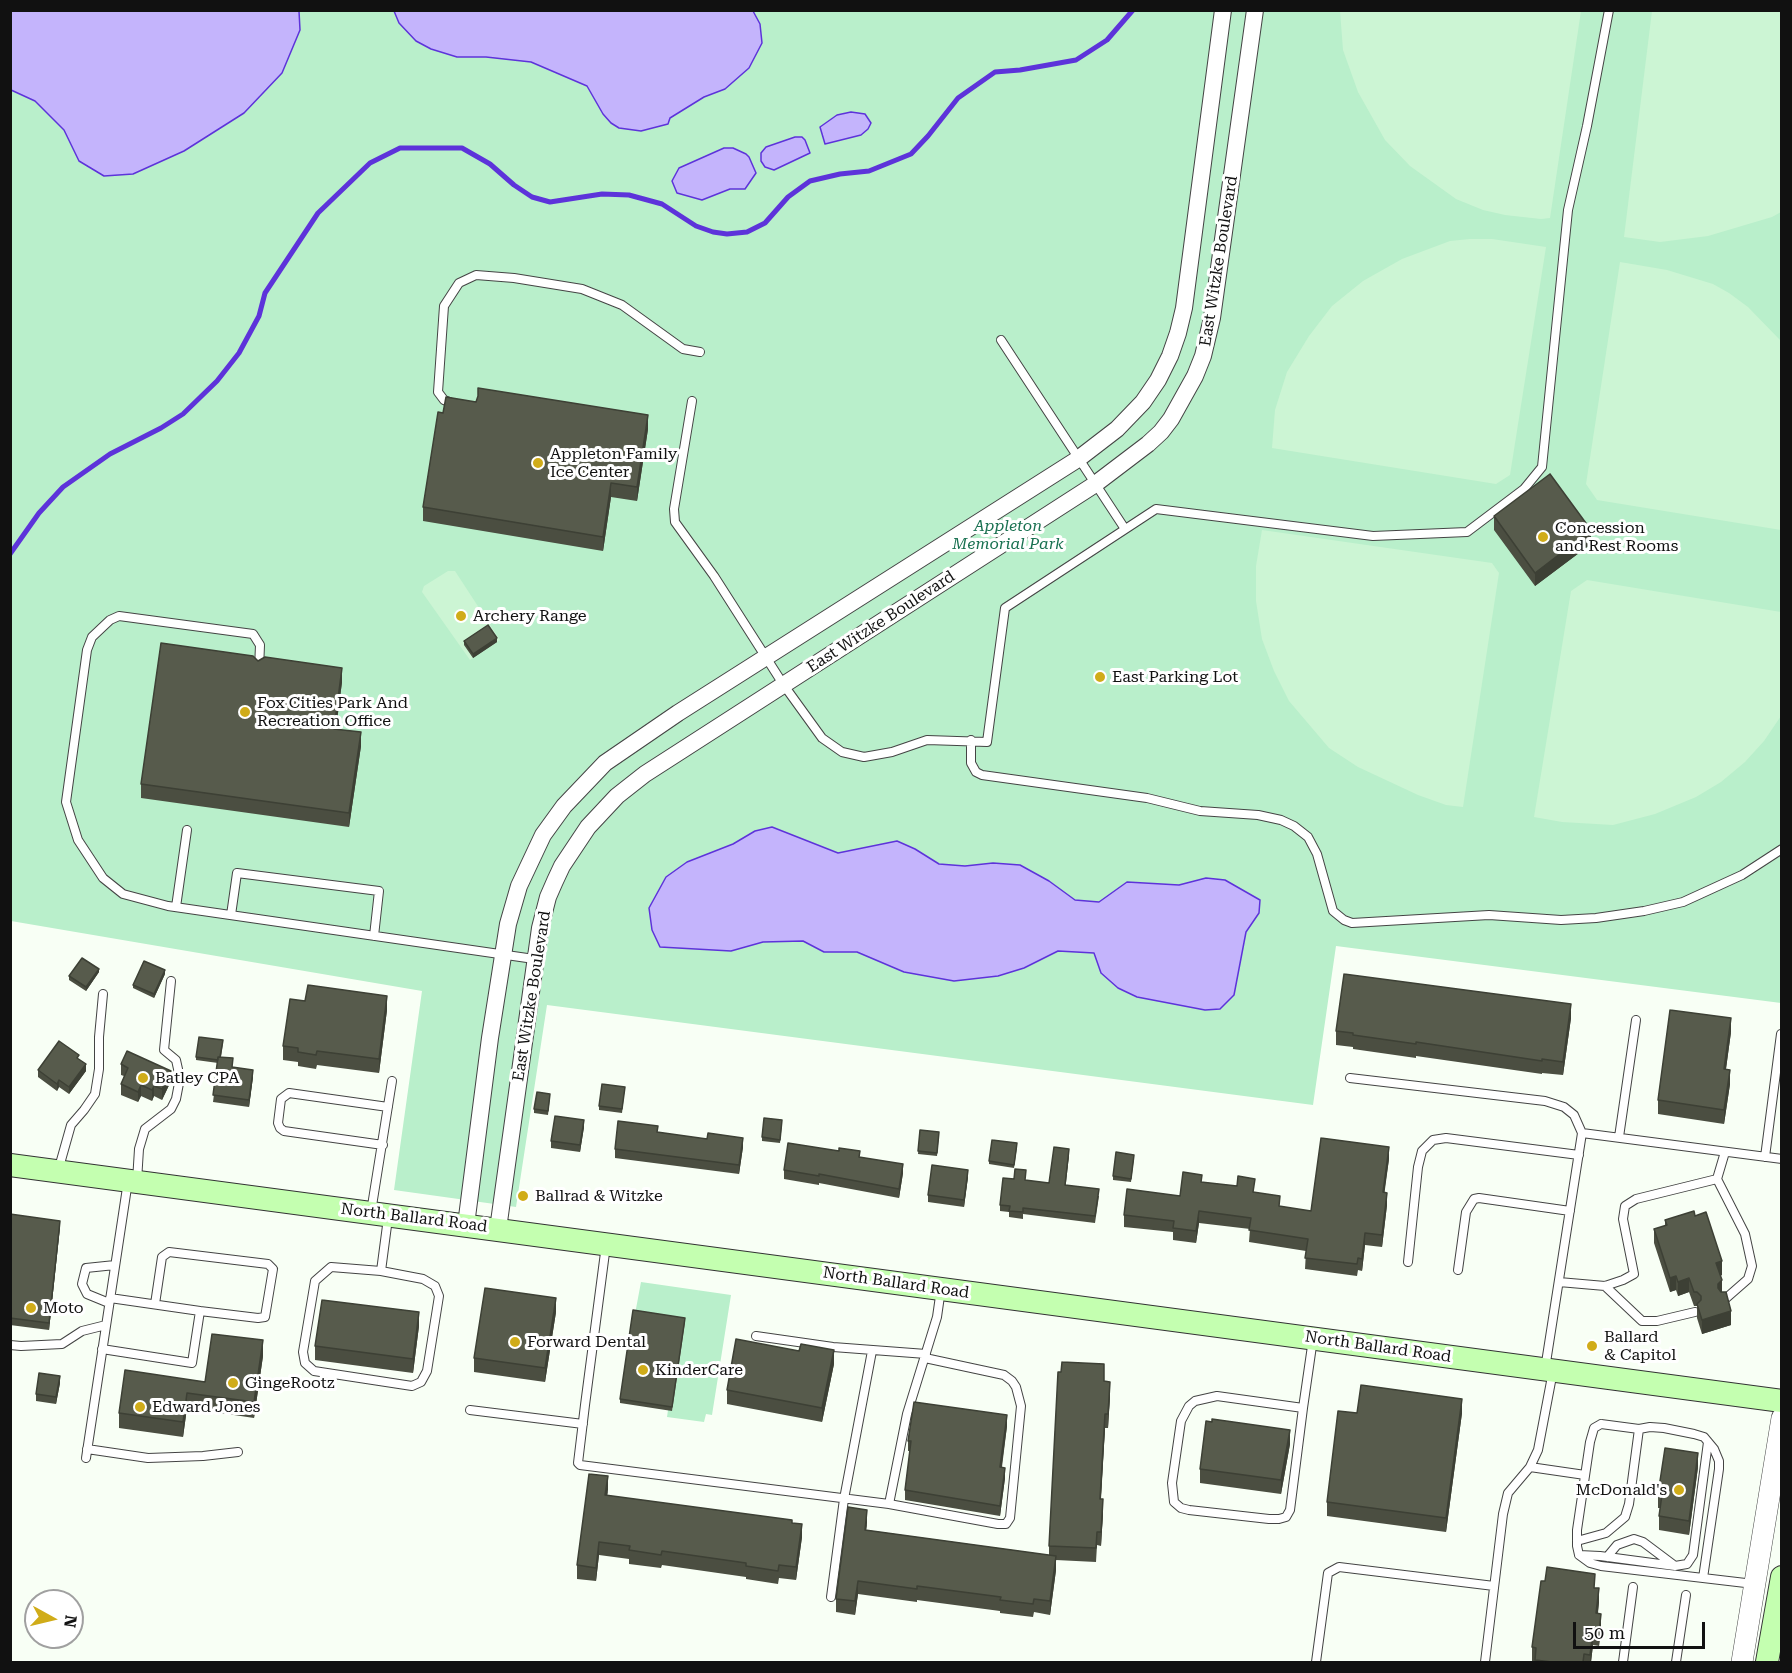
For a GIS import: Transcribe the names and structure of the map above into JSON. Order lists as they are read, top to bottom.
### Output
{
  "streets": {
    "main road": ["North Ballard Road"],
    "street": ["East Witzke Boulevard"]
  },
  "crossings": [
    ["East Witzke Boulevard", "North Ballard Road"]
  ],
  "parks": ["Appleton Memorial Park"],
  "places": [
    "Appleton Family Ice Center",
    "Concession and Rest Rooms",
    "Archery Range",
    "East Parking Lot",
    "Fox Cities Park And Recreation Office",
    "Batley CPA",
    "Ballrad & Witzke",
    "Moto",
    "Forward Dental",
    "Ballard & Capitol",
    "KinderCare",
    "GingeRootz",
    "Edward Jones",
    "McDonald's"
  ],
  "scale_bar": "50 m",
  "north": "right"
}
